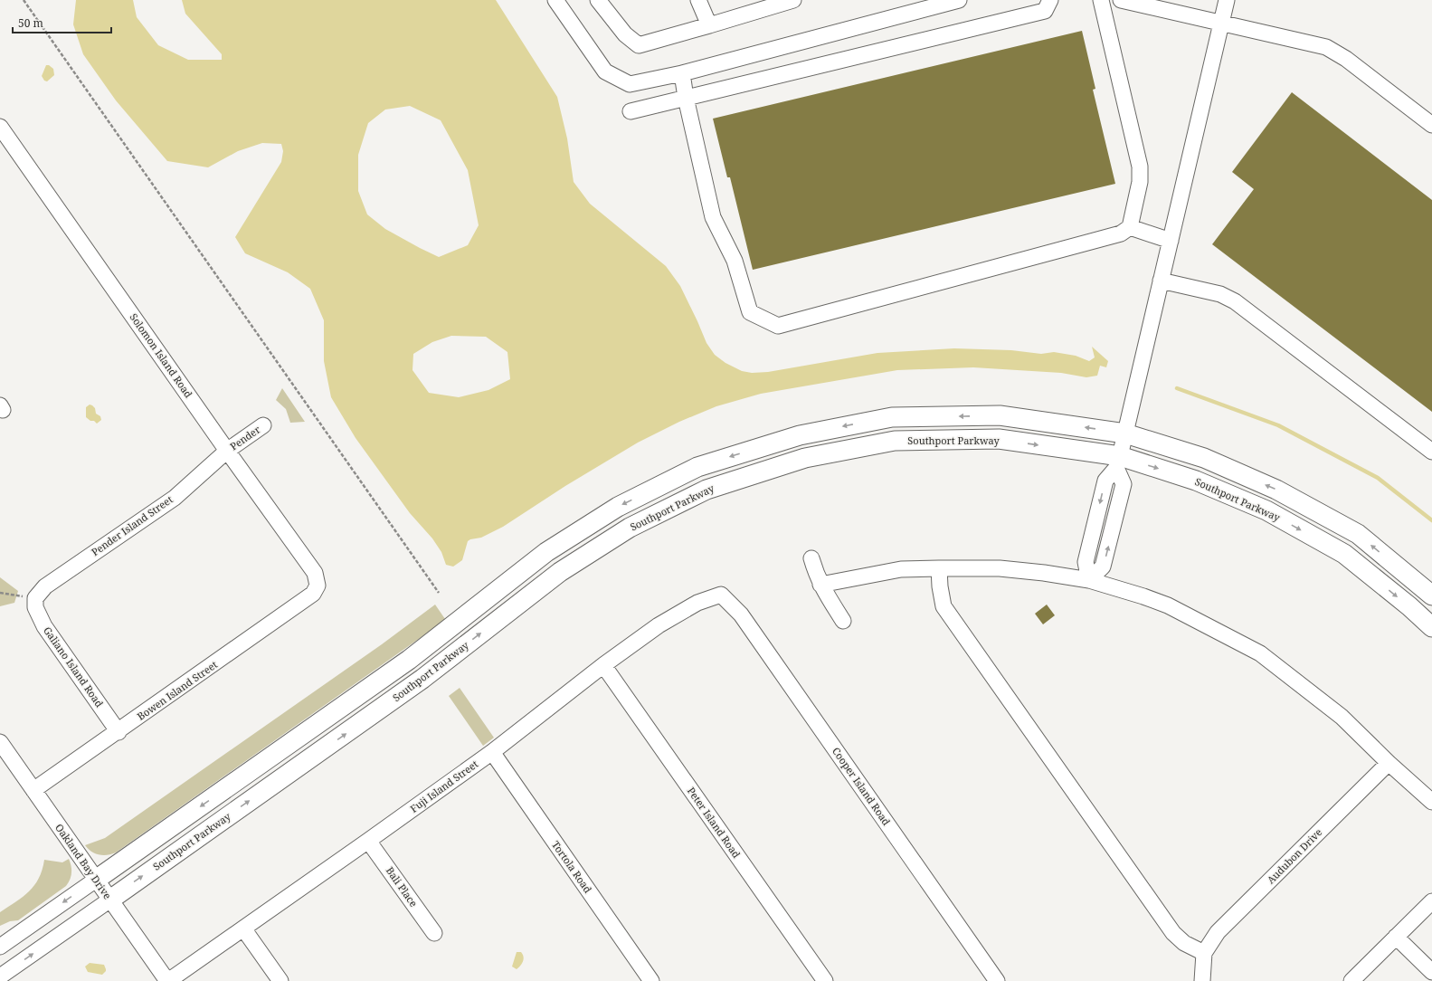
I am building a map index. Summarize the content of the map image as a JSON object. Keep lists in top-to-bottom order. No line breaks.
{"streets":{"main road":["Southport Parkway"],"street":["Solomon Island Road","Pender","Pender Island Street","Galiano Island Road","Bowen Island Street","Fuji Island Street","Cooper Island Road","Peter Island Road","Audubon Drive","Oakland Bay Drive","Tortola Road","Bali Place"]},"crossings":[["Solomon Island Road","Pender"],["Solomon Island Road","Pender Island Street"],["Solomon Island Road","Bowen Island Street"],["Pender","Pender Island Street"],["Southport Parkway","Oakland Bay Drive"],["Pender Island Street","Galiano Island Road"],["Galiano Island Road","Bowen Island Street"],["Bowen Island Street","Oakland Bay Drive"],["Fuji Island Street","Cooper Island Road"],["Fuji Island Street","Peter Island Road"],["Fuji Island Street","Oakland Bay Drive"],["Fuji Island Street","Tortola Road"],["Fuji Island Street","Bali Place"]],"scale_bar":"50 m"}
